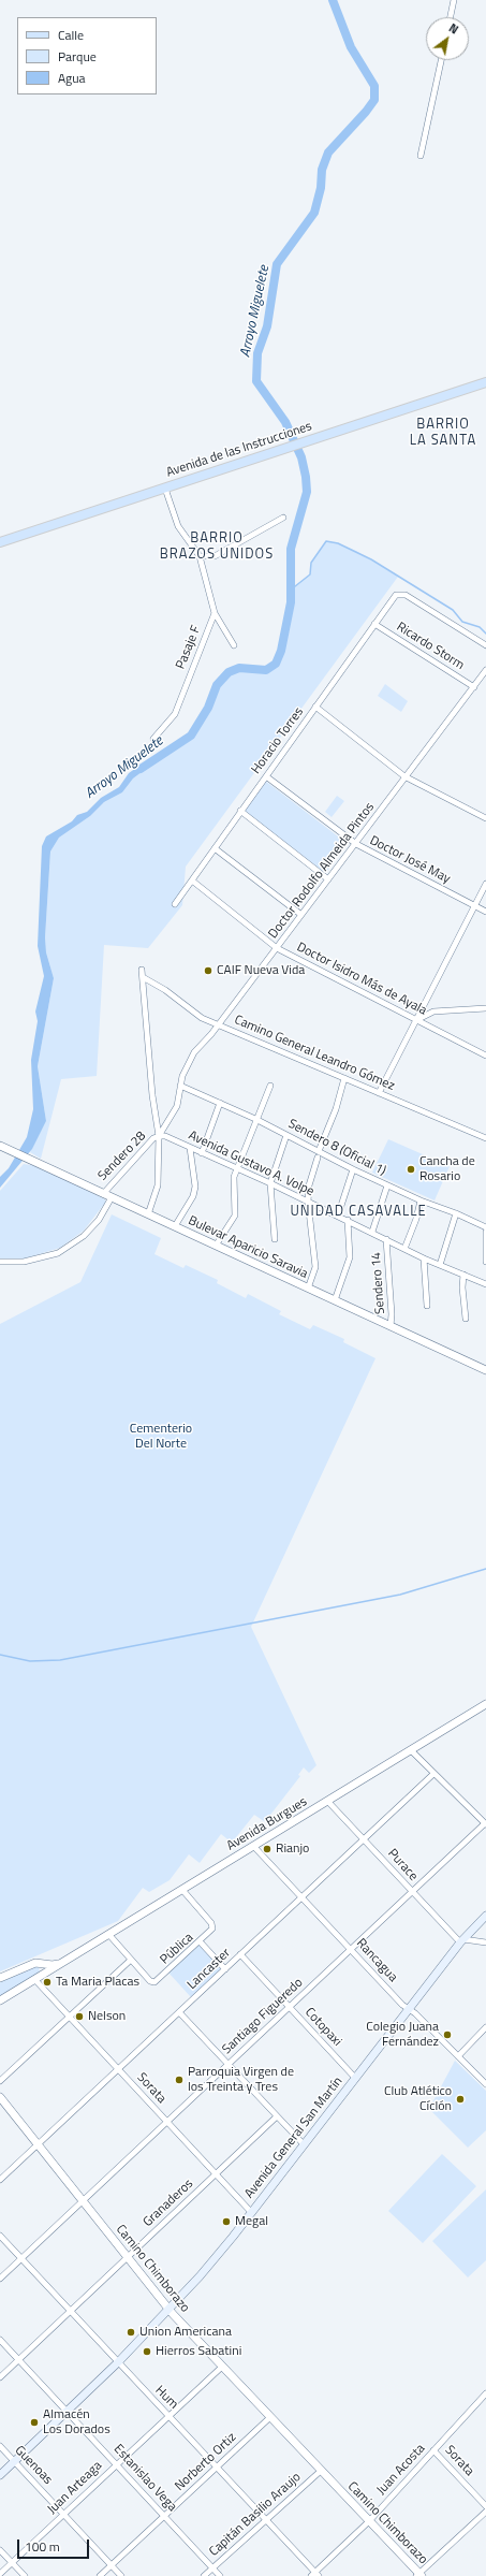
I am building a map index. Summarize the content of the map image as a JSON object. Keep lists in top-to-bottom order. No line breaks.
{"streets":{"main road":["Avenida de las Instrucciones","Avenida General San Martín"],"street":["Ricardo Storm","Pasaje F","Horacio Torres","Doctor José May","Doctor Rodolfo Almeida Pintos","Doctor Isidro Más de Ayala","Camino General Leandro Gómez","Sendero 8 (Oficial 1)","Sendero 28","Avenida Gustavo A. Volpe","Bulevar Aparicio Saravia","Sendero 14","Avenida Burgues","Purace","Pública","Rancagua","Lancaster","Santiago Figueredo","Cotopaxi","Sorata","Granaderos","Camino Chimborazo","Hum","Norberto Ortiz","Guenoas","Juan Acosta","Estanislao Vega","Juan Arteaga","Capitán Basilio Araujo"]},"crossings":[["Ricardo Storm","Horacio Torres"],["Ricardo Storm","Doctor Rodolfo Almeida Pintos"],["Horacio Torres","Doctor José May"],["Horacio Torres","Doctor Isidro Más de Ayala"],["Doctor José May","Doctor Rodolfo Almeida Pintos"],["Doctor Rodolfo Almeida Pintos","Doctor Isidro Más de Ayala"],["Doctor Rodolfo Almeida Pintos","Camino General Leandro Gómez"],["Doctor Rodolfo Almeida Pintos","Sendero 8 (Oficial 1)"],["Doctor Rodolfo Almeida Pintos","Sendero 28"],["Sendero 8 (Oficial 1)","Sendero 28"],["Sendero 28","Avenida Gustavo A. Volpe"],["Sendero 28","Bulevar Aparicio Saravia"],["Avenida Gustavo A. Volpe","Sendero 14"],["Bulevar Aparicio Saravia","Sendero 14"],["Avenida Burgues","Purace"],["Avenida Burgues","Pública"],["Avenida Burgues","Rancagua"],["Avenida Burgues","Sorata"],["Purace","Lancaster"],["Purace","Santiago Figueredo"],["Purace","Avenida General San Martín"],["Rancagua","Lancaster"],["Rancagua","Santiago Figueredo"],["Rancagua","Avenida General San Martín"],["Lancaster","Cotopaxi"],["Lancaster","Sorata"],["Lancaster","Camino Chimborazo"],["Santiago Figueredo","Cotopaxi"],["Santiago Figueredo","Sorata"],["Santiago Figueredo","Camino Chimborazo"],["Santiago Figueredo","Hum"],["Cotopaxi","Avenida General San Martín"],["Sorata","Avenida General San Martín"],["Sorata","Granaderos"],["Sorata","Juan Acosta"],["Avenida General San Martín","Camino Chimborazo"],["Avenida General San Martín","Hum"],["Avenida General San Martín","Guenoas"],["Avenida General San Martín","Estanislao Vega"],["Granaderos","Camino Chimborazo"],["Granaderos","Hum"],["Granaderos","Estanislao Vega"],["Camino Chimborazo","Norberto Ortiz"],["Camino Chimborazo","Juan Acosta"],["Camino Chimborazo","Juan Arteaga"],["Camino Chimborazo","Capitán Basilio Araujo"],["Hum","Norberto Ortiz"],["Hum","Juan Acosta"],["Hum","Juan Arteaga"],["Hum","Capitán Basilio Araujo"],["Norberto Ortiz","Guenoas"],["Norberto Ortiz","Estanislao Vega"],["Guenoas","Juan Arteaga"],["Estanislao Vega","Juan Arteaga"],["Estanislao Vega","Capitán Basilio Araujo"]],"districts":["BARRIO LA SANTA","BARRIO BRAZOS UNIDOS","UNIDAD CASAVALLE"],"water":["Arroyo Miguelete"],"parks":["Cementerio Del Norte"],"places":["CAIF Nueva Vida","Cancha de Rosario","Rianjo","Ta Maria Placas","Nelson","Colegio Juana Fernández","Parroquia Virgen de los Treinta y Tres","Club Atlético Cíclón","Megal","Union Americana","Hierros Sabatini","Almacén Los Dorados"],"legend":["Calle","Parque","Agua"],"scale_bar":"100 m","north":"top right"}
